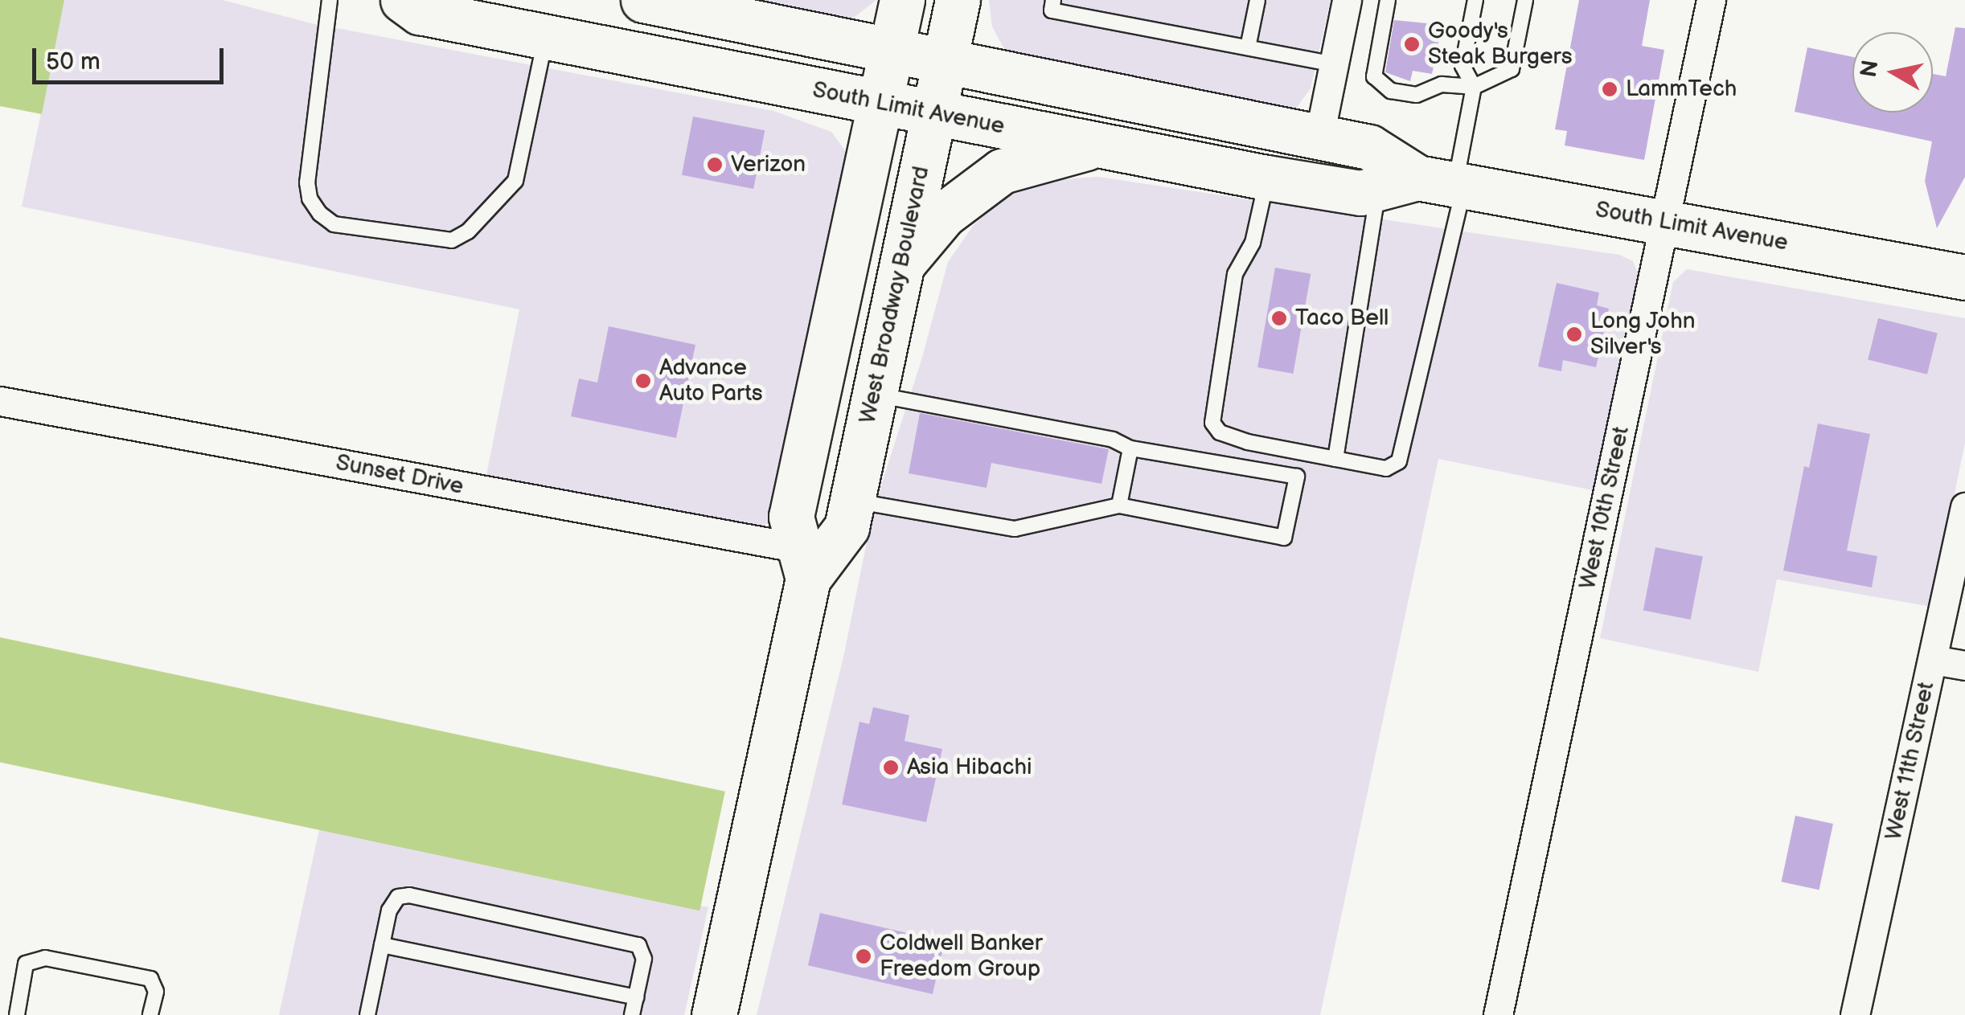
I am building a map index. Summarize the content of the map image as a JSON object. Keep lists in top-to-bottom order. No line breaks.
{"streets":{"highway":["South Limit Avenue","West Broadway Boulevard"],"street":["Sunset Drive","West 10th Street","West 11th Street"]},"crossings":[["South Limit Avenue","West Broadway Boulevard"],["South Limit Avenue","West 10th Street"],["West Broadway Boulevard","Sunset Drive"]],"places":["Goody's Steak Burgers","LammTech","Verizon","Taco Bell","Long John Silver's","Advance Auto Parts","Asia Hibachi","Coldwell Banker Freedom Group"],"scale_bar":"50 m","north":"left"}
